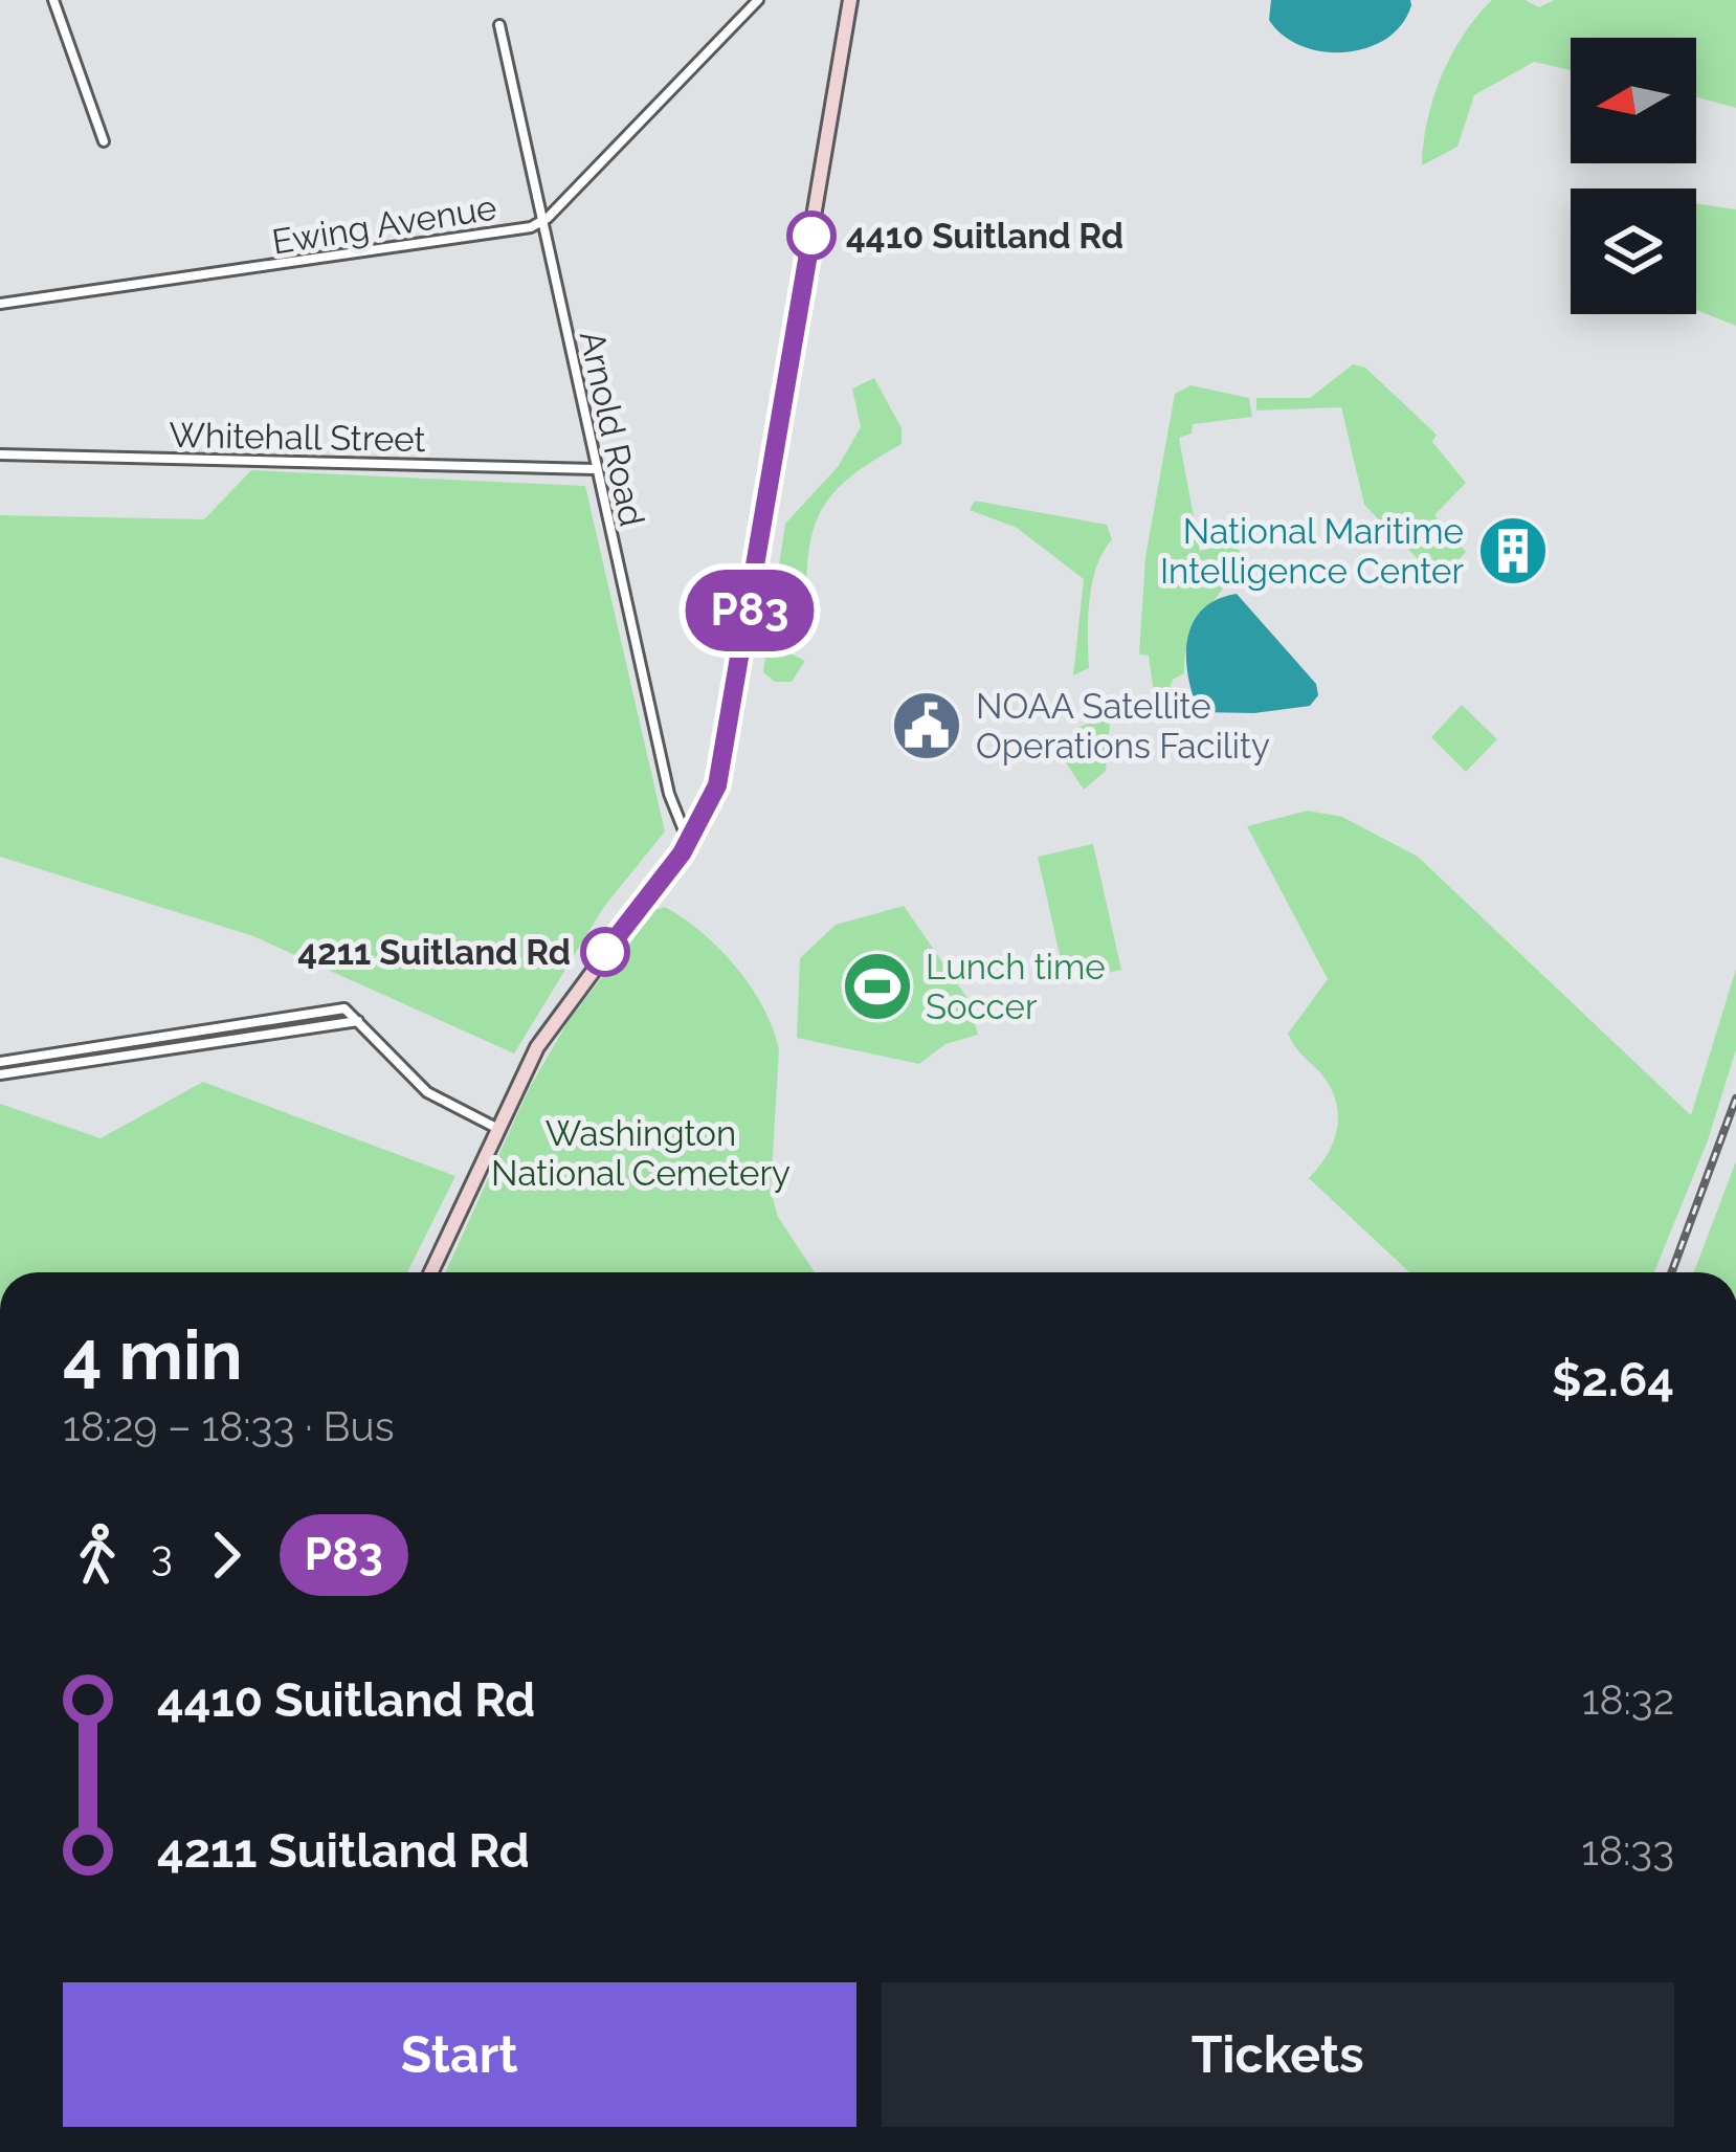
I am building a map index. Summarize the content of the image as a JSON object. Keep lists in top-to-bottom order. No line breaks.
{"streets":{"street":["Ewing Avenue","Arnold Road","Whitehall Street"]},"crossings":[["Ewing Avenue","Arnold Road"],["Arnold Road","Whitehall Street"]],"parks":["Washington National Cemetery"],"places":{"other":["4410 Suitland Rd","4211 Suitland Rd"],"building":["National Maritime Intelligence Center"],"public building":["NOAA Satellite Operations Facility"],"sports":["Lunch time Soccer"]},"lines":["bus line P83"],"north":"left","page":{"on_map":"P83","heading":["4 min","18:29 – 18:33 · Bus","$2.64"],"legs":["3","P83"],"list":[{"name":"4410 Suitland Rd","value":"18:32"},{"name":"4211 Suitland Rd","value":"18:33"}],"buttons":["Start","Tickets"]}}
